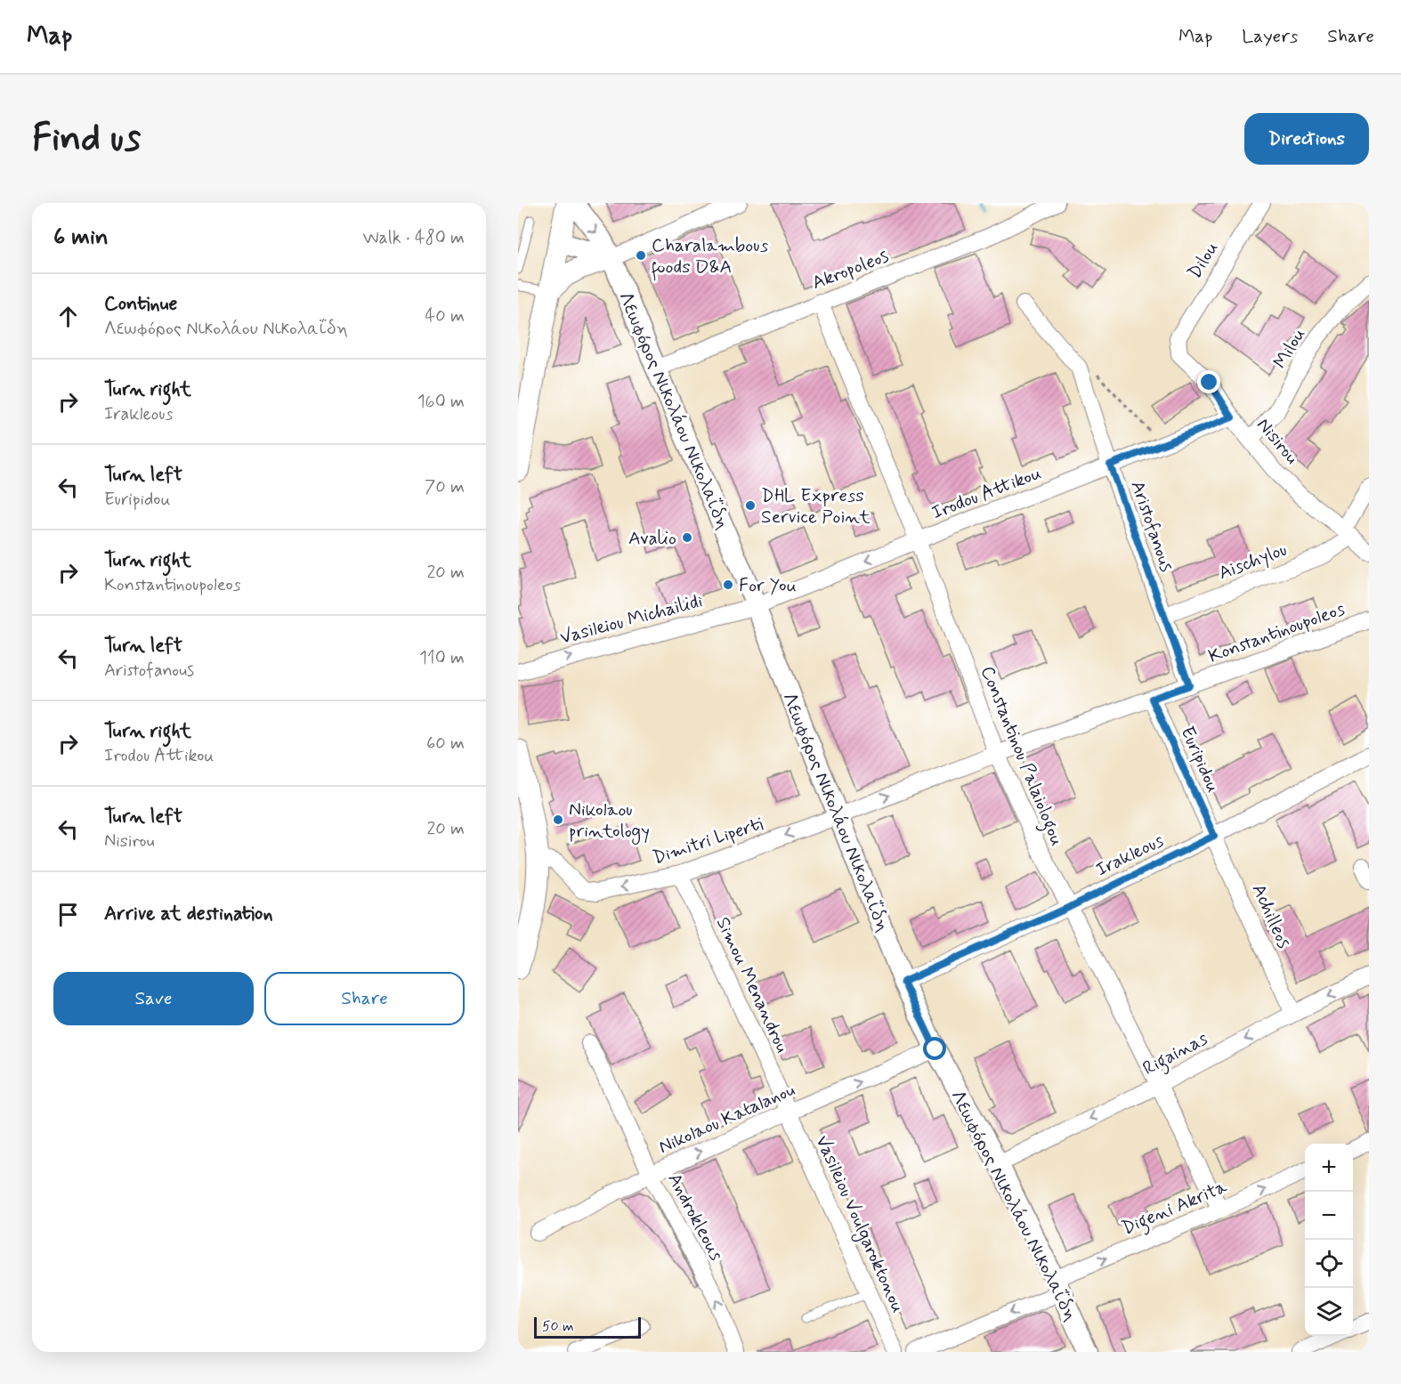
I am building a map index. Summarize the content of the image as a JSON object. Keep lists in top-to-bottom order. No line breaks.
{"streets":{"street":["Dilou","Akropoleos","Milou","Λεωφόρος Νικολάου Νικολαΐδη","Nisirou","Irodou Attikou","Aristofanous","Aischylou","Vasileiou Michailidi","Konstantinoupoleos","Constantinou Palaiologou","Euripidou","Dimitri Liperti","Irakleous","Achilleos","Simou Menandrou","Rigainas","Nikolaou Katalanou","Digeni Akrita","Androkleous","Vasileiou Voulgaroktonou"]},"crossings":[["Dilou","Nisirou"],["Akropoleos","Λεωφόρος Νικολάου Νικολαΐδη"],["Akropoleos","Constantinou Palaiologou"],["Milou","Nisirou"],["Λεωφόρος Νικολάου Νικολαΐδη","Irodou Attikou"],["Λεωφόρος Νικολάου Νικολαΐδη","Vasileiou Michailidi"],["Λεωφόρος Νικολάου Νικολαΐδη","Konstantinoupoleos"],["Λεωφόρος Νικολάου Νικολαΐδη","Dimitri Liperti"],["Λεωφόρος Νικολάου Νικολαΐδη","Irakleous"],["Λεωφόρος Νικολάου Νικολαΐδη","Rigainas"],["Λεωφόρος Νικολάου Νικολαΐδη","Nikolaou Katalanou"],["Λεωφόρος Νικολάου Νικολαΐδη","Digeni Akrita"],["Nisirou","Irodou Attikou"],["Nisirou","Aischylou"],["Irodou Attikou","Aristofanous"],["Irodou Attikou","Vasileiou Michailidi"],["Irodou Attikou","Constantinou Palaiologou"],["Aristofanous","Aischylou"],["Aristofanous","Konstantinoupoleos"],["Konstantinoupoleos","Constantinou Palaiologou"],["Konstantinoupoleos","Euripidou"],["Konstantinoupoleos","Dimitri Liperti"],["Constantinou Palaiologou","Irakleous"],["Constantinou Palaiologou","Rigainas"],["Constantinou Palaiologou","Digeni Akrita"],["Euripidou","Irakleous"],["Euripidou","Achilleos"],["Dimitri Liperti","Simou Menandrou"],["Irakleous","Achilleos"],["Achilleos","Rigainas"],["Simou Menandrou","Nikolaou Katalanou"],["Simou Menandrou","Vasileiou Voulgaroktonou"],["Nikolaou Katalanou","Androkleous"],["Nikolaou Katalanou","Vasileiou Voulgaroktonou"]],"one_way":["Vasileiou Michailidi","Dimitri Liperti","Rigainas","Nikolaou Katalanou","Androkleous"],"places":["Charalambous foods D&A","DHL Express Service Point","Avalio","For You","Nikolaou printology"],"scale_bar":"50 m","page":{"header":"Map","nav":["Map","Layers","Share"],"buttons":["Directions",["Save","Share"]],"title":"Find us","heading":["6 min","Walk · 480 m"],"list":[["Continue","Λεωφόρος Νικολάου Νικολαΐδη","40 m"],["Turn right","Irakleous","160 m"],["Turn left","Euripidou","70 m"],["Turn right","Konstantinoupoleos","20 m"],["Turn left","Aristofanous","110 m"],["Turn right","Irodou Attikou","60 m"],["Turn left","Nisirou","20 m"],"Arrive at destination"],"map_buttons":["+","−"],"scale":"50 m"}}
